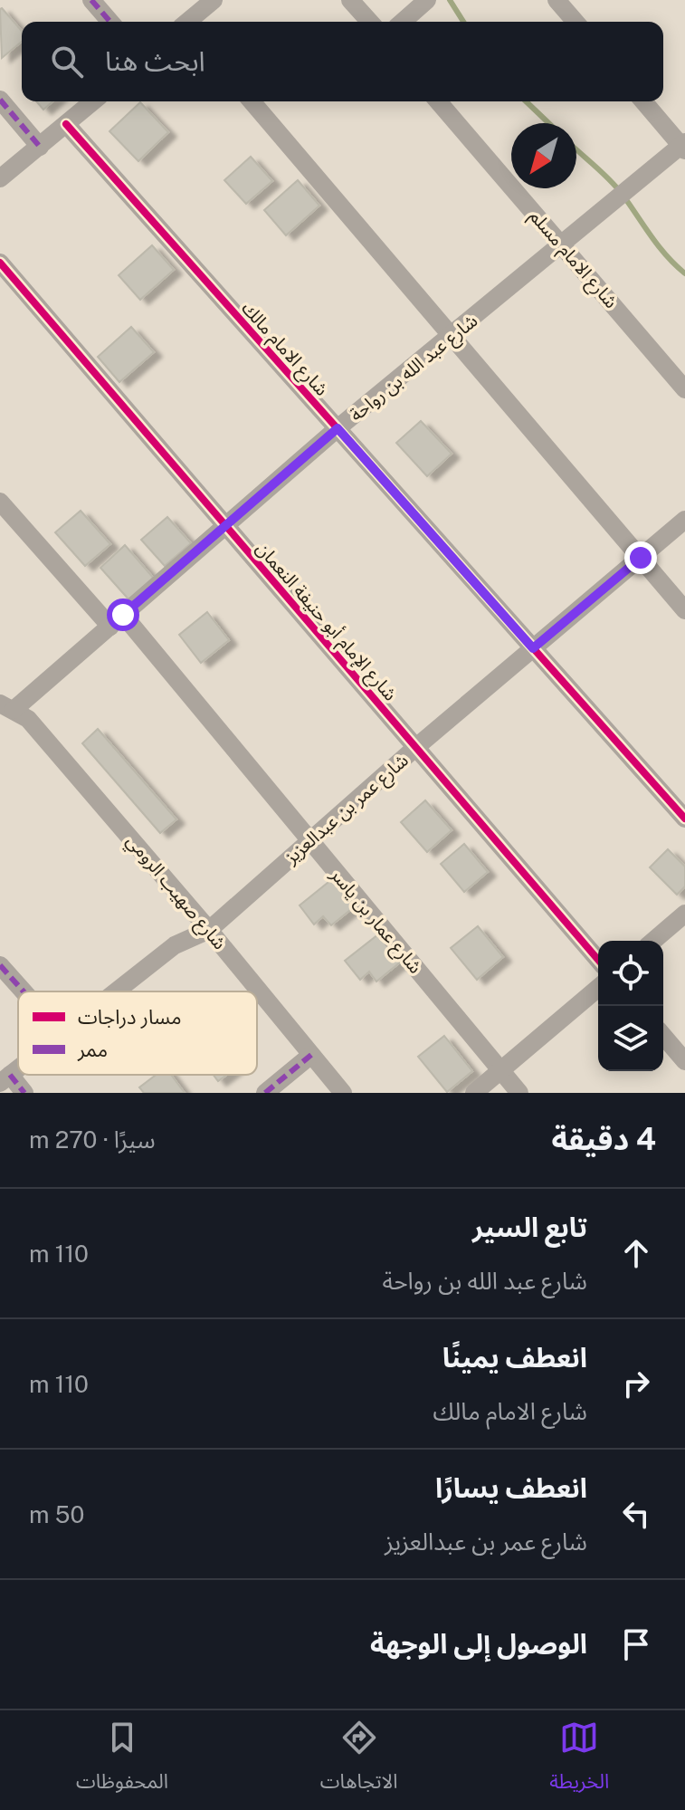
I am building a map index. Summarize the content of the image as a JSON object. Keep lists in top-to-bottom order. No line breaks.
{"streets":{"street":["شارع الامام مسلم","شارع الامام مالك","شارع عبد الله بن رواحة","شارع الإمام أبو حنيفة النعمان","شارع عمر بن عبدالعزيز","شارع صهيب الرومي","شارع عمار بن ياسر"]},"crossings":[["شارع الامام مسلم","شارع عبد الله بن رواحة"],["شارع الامام مالك","شارع عبد الله بن رواحة"],["شارع الامام مالك","شارع عمر بن عبدالعزيز"],["شارع عبد الله بن رواحة","شارع الإمام أبو حنيفة النعمان"],["شارع عبد الله بن رواحة","شارع صهيب الرومي"],["شارع عبد الله بن رواحة","شارع عمار بن ياسر"],["شارع الإمام أبو حنيفة النعمان","شارع عمر بن عبدالعزيز"],["شارع عمر بن عبدالعزيز","شارع صهيب الرومي"],["شارع عمر بن عبدالعزيز","شارع عمار بن ياسر"]],"legend":["مسار دراجات","ممر"],"north":"bottom left","page":{"search":"ابحث هنا","heading":["4 دقيقة","سيرًا · 270 m"],"list":[["تابع السير","شارع عبد الله بن رواحة","110 m"],["انعطف يمينًا","شارع الامام مالك","110 m"],["انعطف يسارًا","شارع عمر بن عبدالعزيز","50 m"],"الوصول إلى الوجهة"],"nav":["الخريطة","الاتجاهات","المحفوظات"]}}
